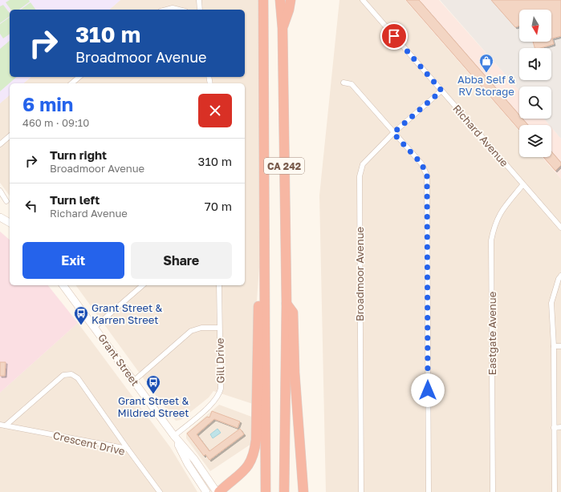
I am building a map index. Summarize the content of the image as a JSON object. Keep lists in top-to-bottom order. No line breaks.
{"streets":{"highway":["CA 242"],"street":["Richard Avenue","Broadmoor Avenue","Eastgate Avenue","Grant Street","Gill Drive","Crescent Drive"]},"crossings":[["Richard Avenue","Broadmoor Avenue"],["Richard Avenue","Eastgate Avenue"],["Grant Street","Gill Drive"]],"places":{"shop":["Abba Self & RV Storage"],"bus stop":["Grant Street & Karren Street","Grant Street & Mildred Street"]},"north":"bottom","page":{"turn":["310 m","Broadmoor Avenue"],"heading":["6 min","460 m · 09:10"],"list":[{"name":"Turn right","note":"Broadmoor Avenue","value":"310 m"},{"name":"Turn left","note":"Richard Avenue","value":"70 m"}],"buttons":["Exit","Share"]}}
